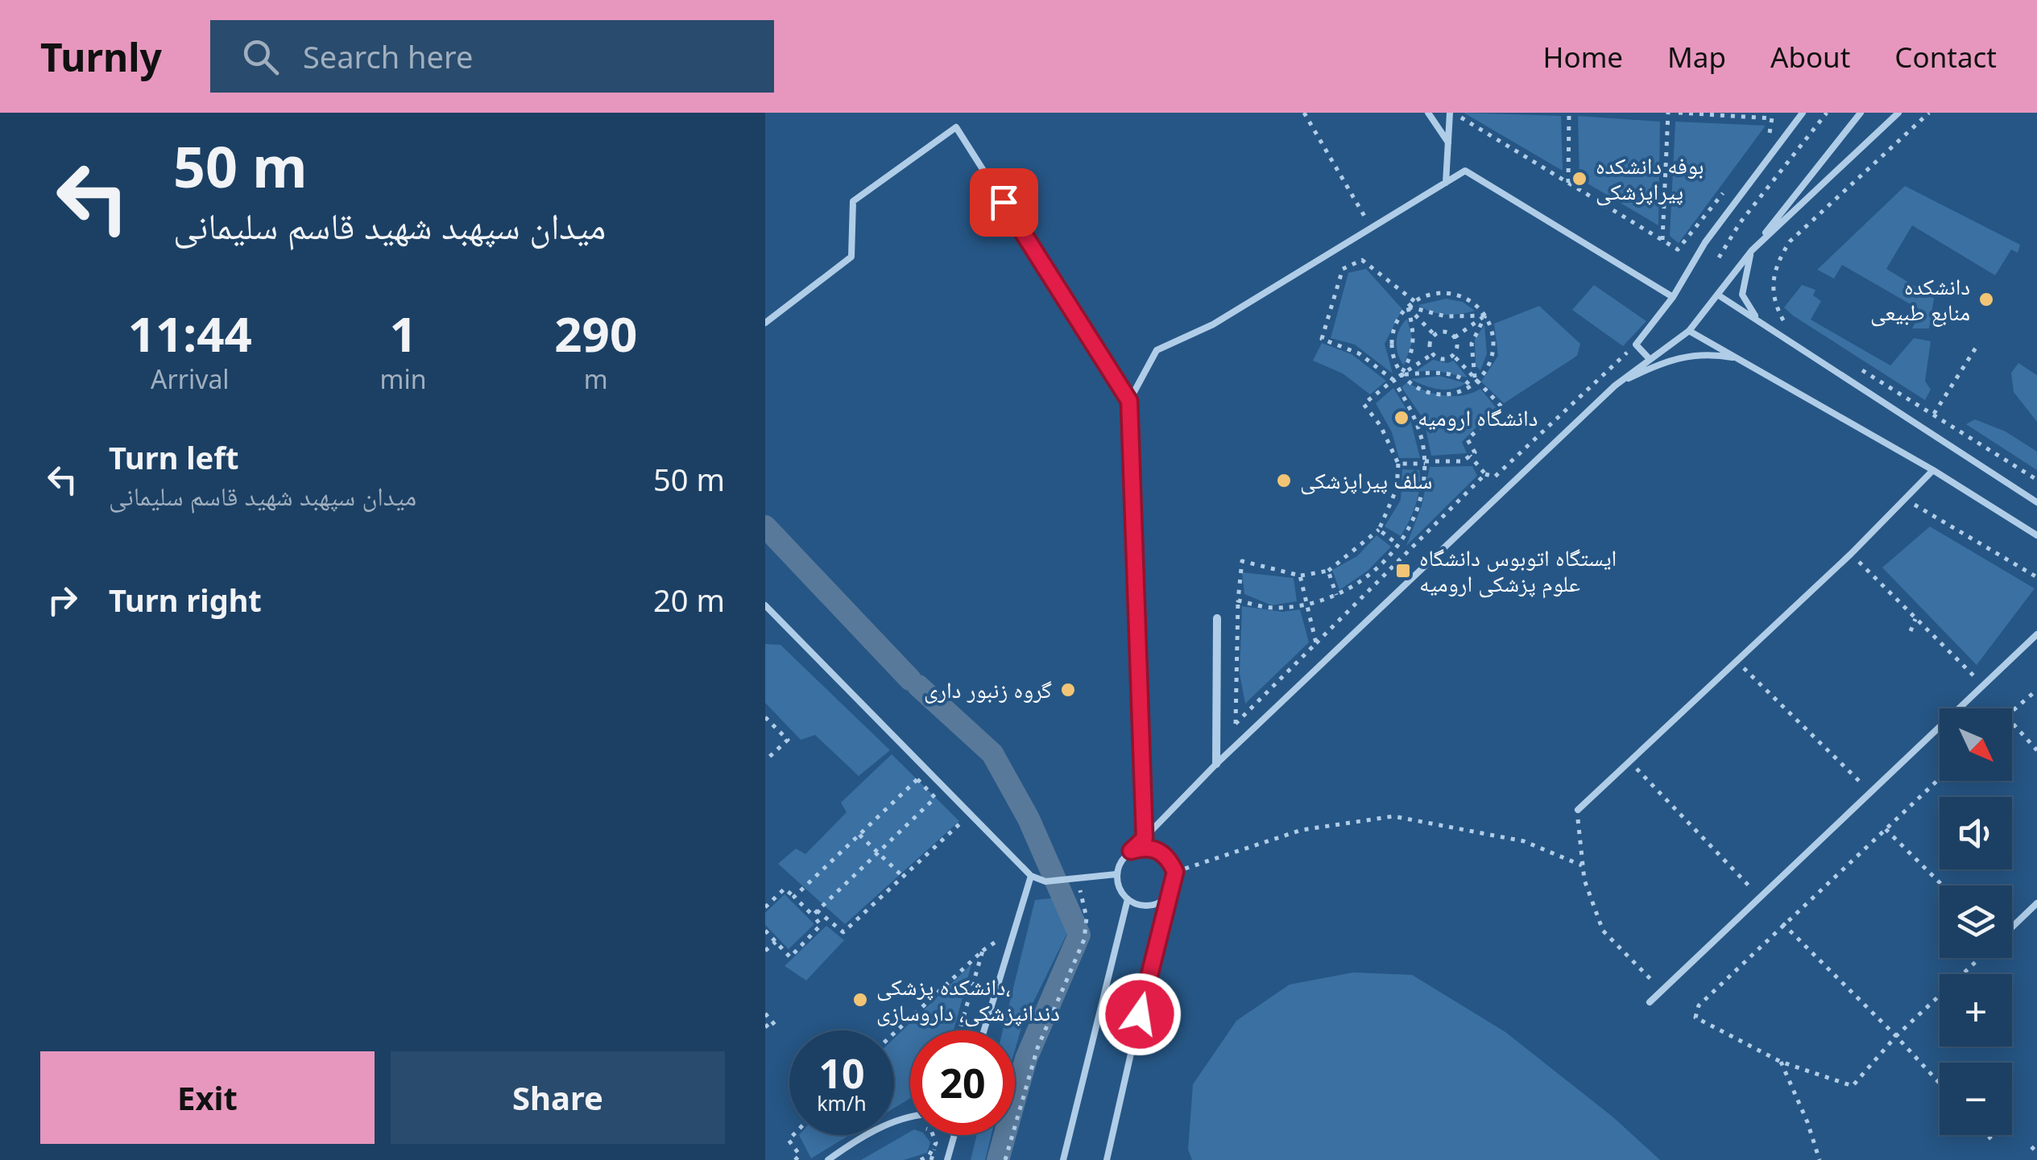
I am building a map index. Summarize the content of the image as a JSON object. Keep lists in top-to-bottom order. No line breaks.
{"places":{"other":["بوفه دانشکده پیراپزشکی","دانشکده منابع طبیعی","دانشگاه ارومیه","سلف پیراپزشکی","گروه زنبور داری","دانشکده پزشکی، دندانپزشکی، داروسازی"],"transit":["ایستگاه اتوبوس دانشگاه علوم پزشکی ارومیه"]},"north":"bottom right","page":{"header":"Turnly","search":"Search here","nav":["Home","Map","About","Contact"],"turn":["50 m","میدان سپهبد شهید قاسم سلیمانی"],"eta":["11:44","Arrival","1","min","290","m"],"list":[{"name":"Turn left","note":"میدان سپهبد شهید قاسم سلیمانی","value":"50 m"},{"name":"Turn right","value":"20 m"}],"map_buttons":["+","−"],"speed":"10 km/h","limit":"20","buttons":["Exit","Share"]}}
